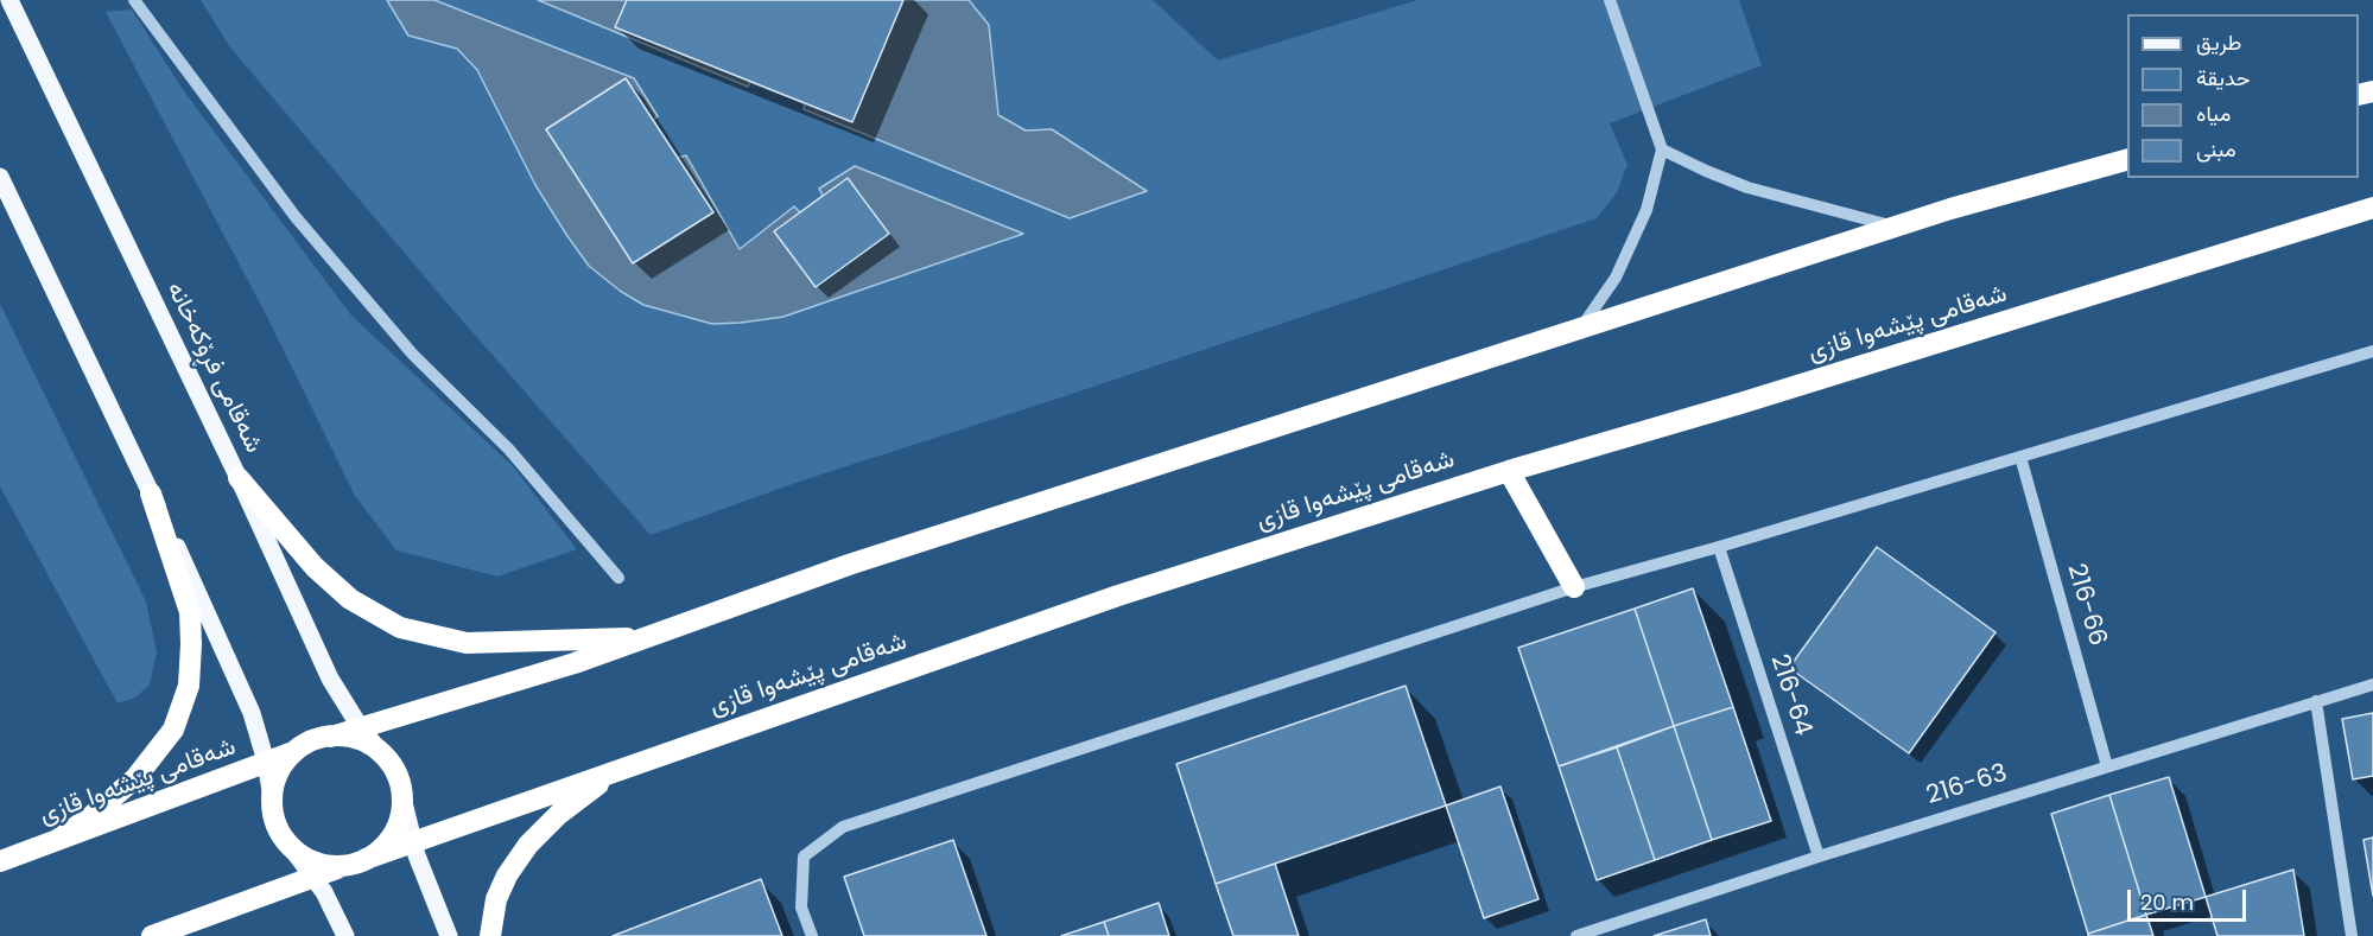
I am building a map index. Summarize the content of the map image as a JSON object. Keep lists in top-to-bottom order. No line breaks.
{"streets":{"highway":["شەقامی پێشەوا قازی"],"main road":["شەقامی فڕۆکەخانە"],"street":["216-66","216-64","216-63"]},"crossings":[["شەقامی پێشەوا قازی","شەقامی فڕۆکەخانە"],["216-66","216-63"],["216-64","216-63"]],"legend":["طريق","حديقة","مياه","مبنى"],"scale_bar":"20 m"}
